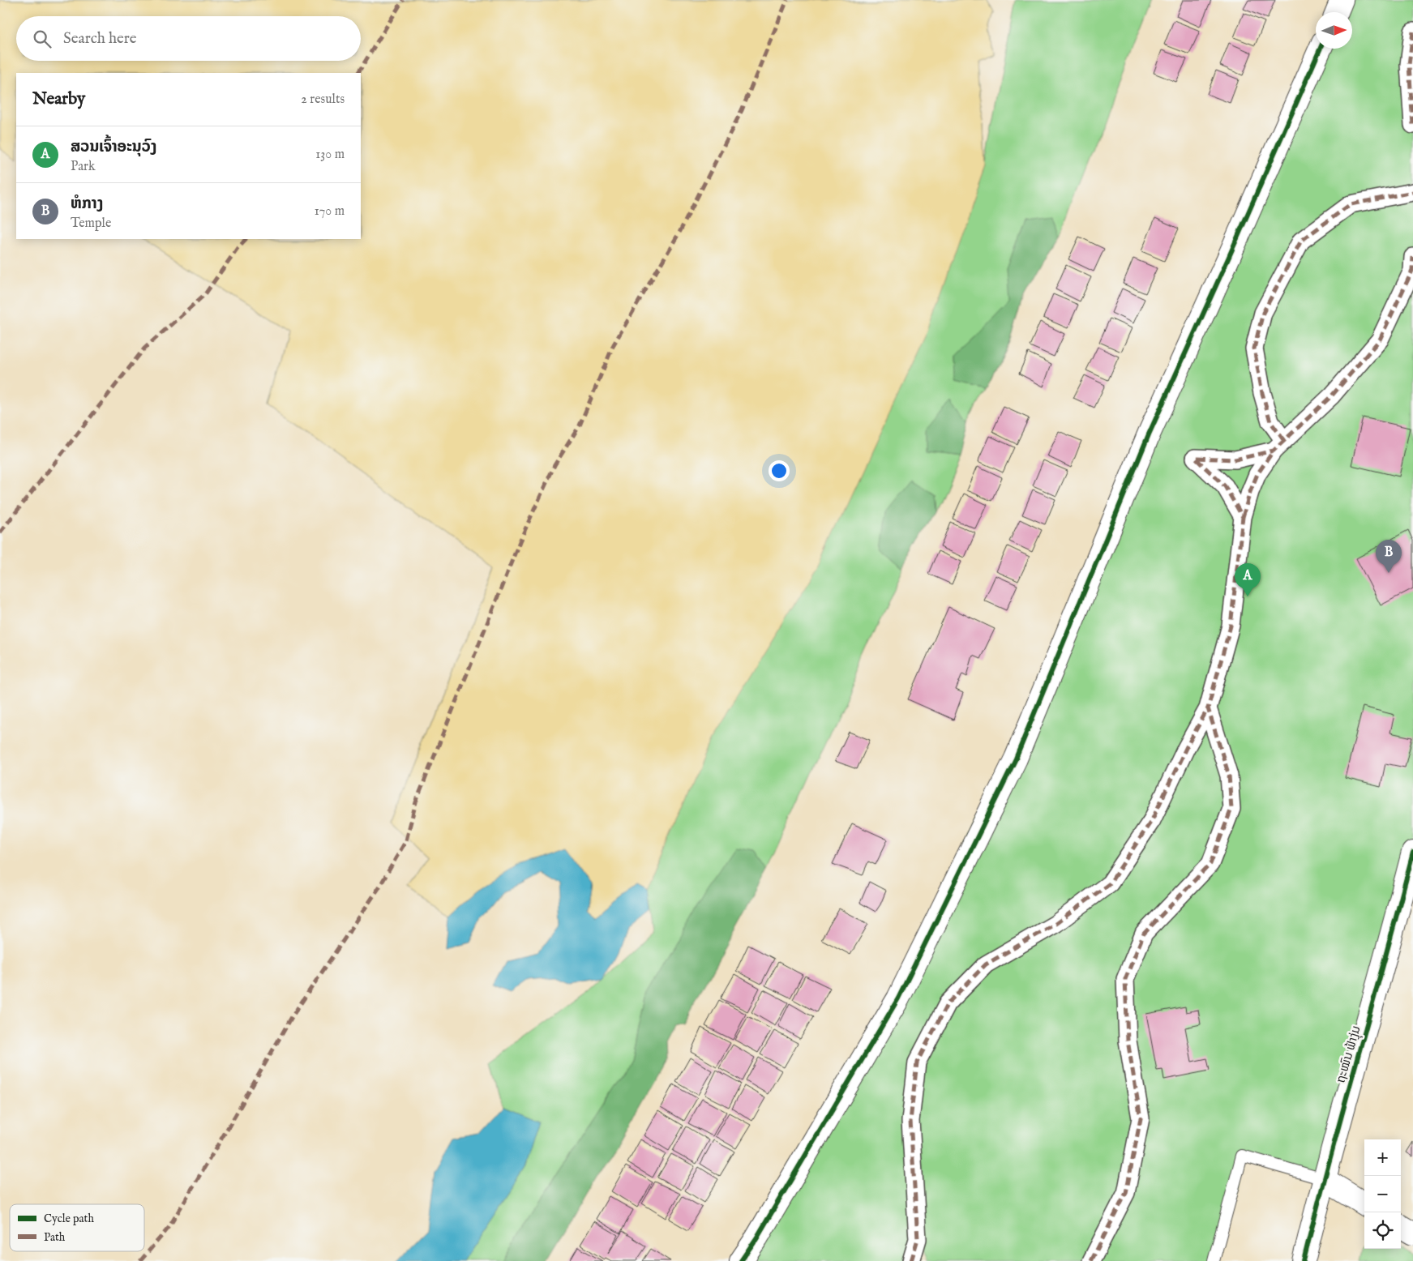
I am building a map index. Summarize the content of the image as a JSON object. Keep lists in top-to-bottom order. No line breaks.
{"streets":{"street":["ຖະໝົນ ຟ້າງຸ່ມ"]},"legend":["Cycle path","Path"],"north":"right","page":{"search":"Search here","heading":["Nearby","2 results"],"list":[{"mark":"A","name":"ສວນເຈົ້າອະນຸວົງ","note":"Park","value":"130 m"},{"mark":"B","name":"ຫໍກາງ","note":"Temple","value":"170 m"}],"pins":["B","A"],"map_buttons":["+","−"]}}
